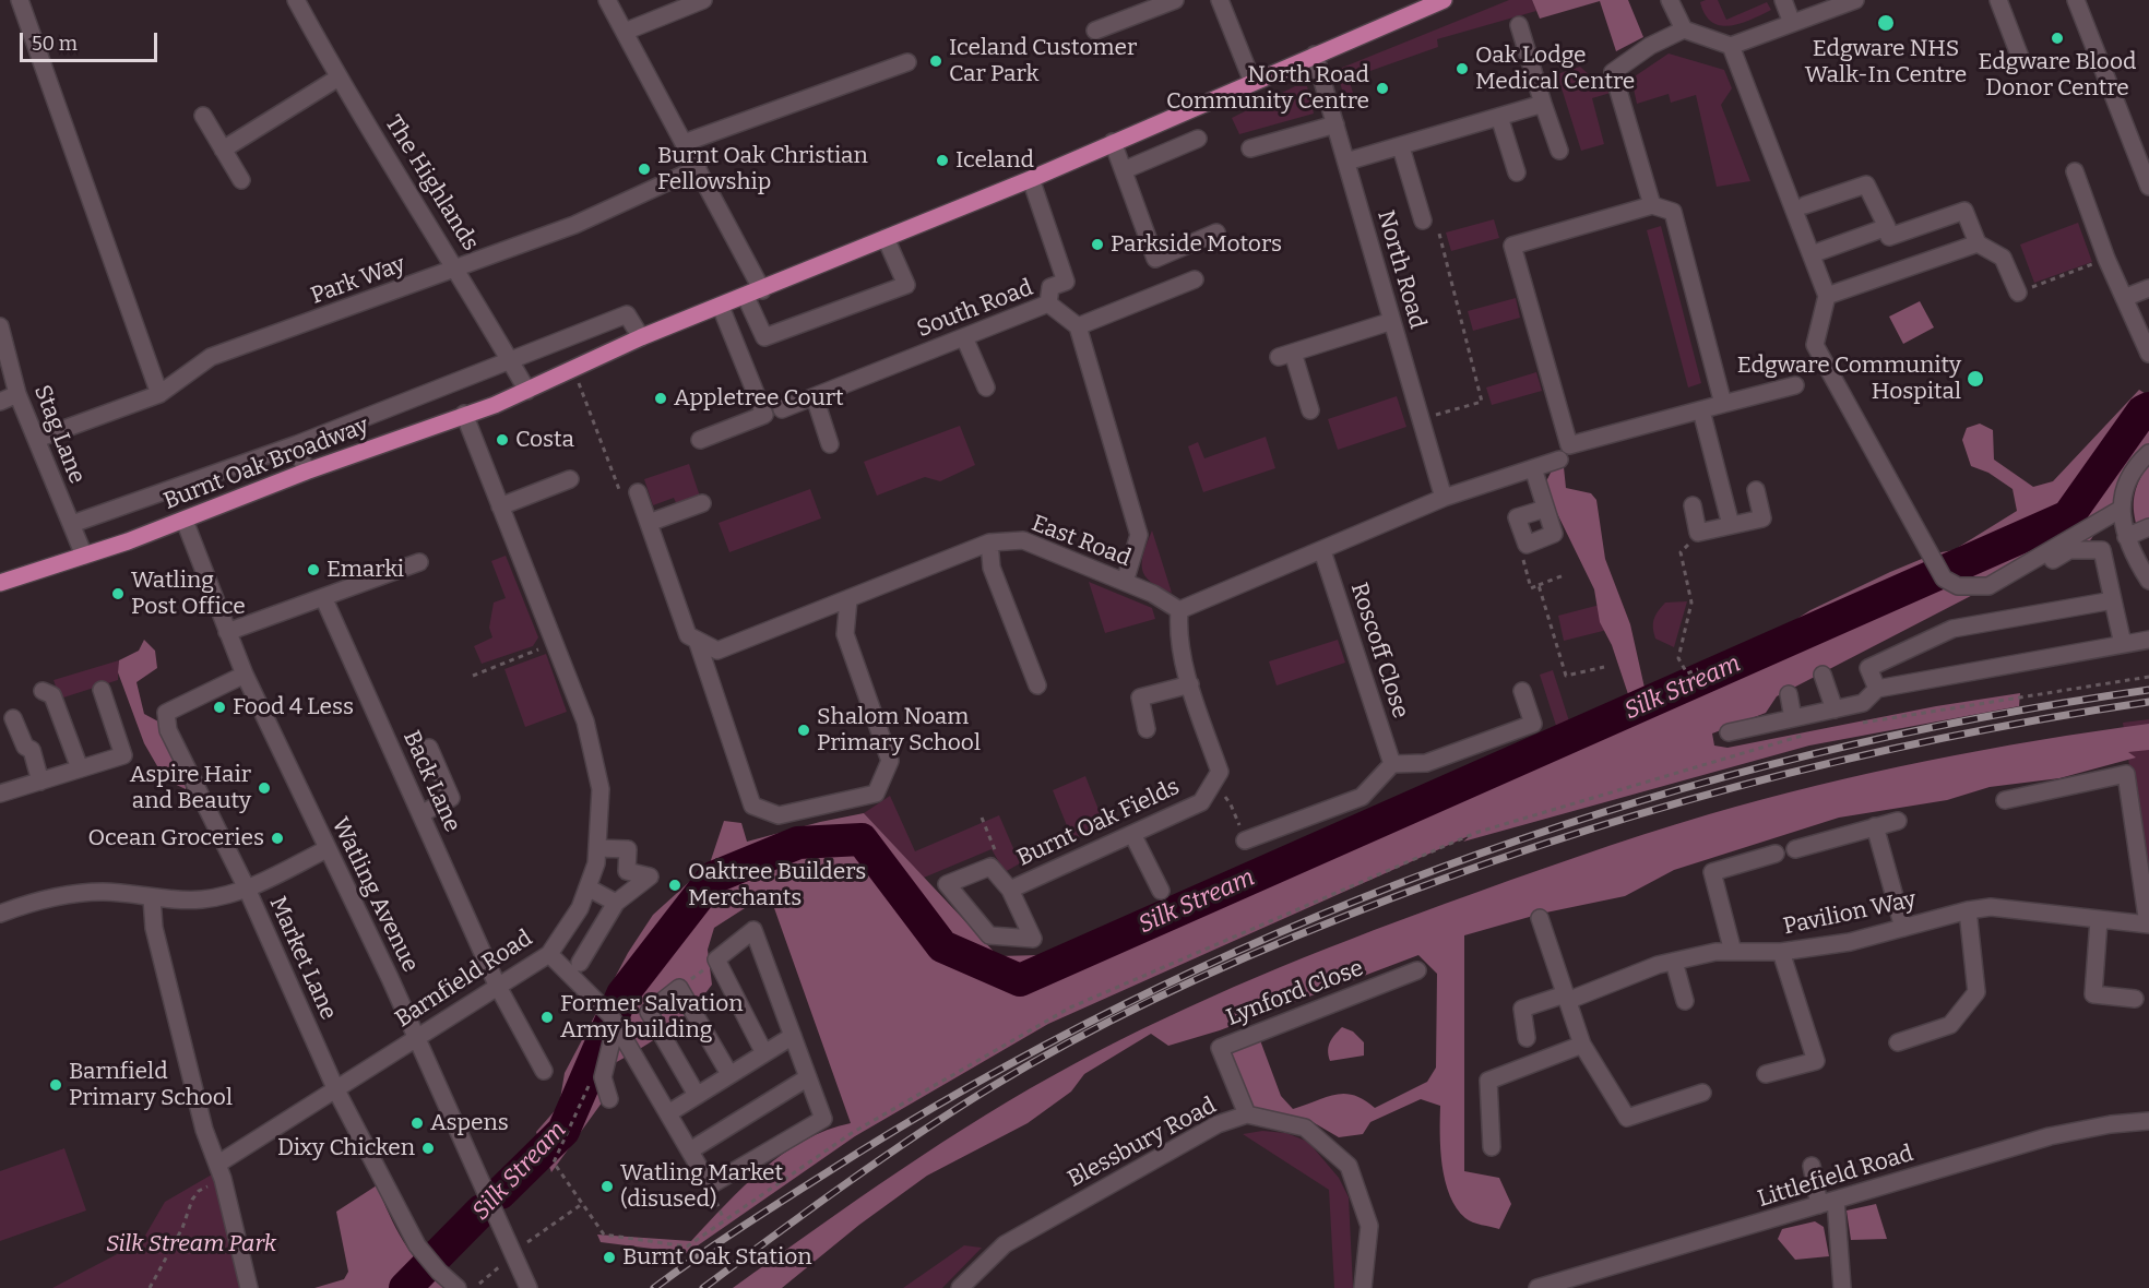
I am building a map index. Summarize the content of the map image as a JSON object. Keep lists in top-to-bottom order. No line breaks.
{"streets":{"main road":["Burnt Oak Broadway"],"street":["The Highlands","North Road","Park Way","South Road","Stag Lane","East Road","Roscoff Close","Back Lane","Burnt Oak Fields","Watling Avenue","Pavilion Way","Market Lane","Barnfield Road","Lynford Close","Blessbury Road","Littlefield Road"]},"crossings":[["The Highlands","Park Way"],["The Highlands","Burnt Oak Broadway"],["North Road","Burnt Oak Broadway"],["Park Way","Stag Lane"],["Stag Lane","Burnt Oak Broadway"],["Burnt Oak Broadway","Watling Avenue"],["Burnt Oak Broadway","Barnfield Road"],["East Road","Burnt Oak Fields"],["Back Lane","Barnfield Road"],["Watling Avenue","Market Lane"],["Watling Avenue","Barnfield Road"],["Market Lane","Barnfield Road"],["Lynford Close","Blessbury Road"]],"water":["Silk Stream"],"parks":["Silk Stream Park"],"places":["Edgware NHS Walk-In Centre","Edgware Blood Donor Centre","Iceland Customer Car Park","Oak Lodge Medical Centre","North Road Community Centre","Iceland","Burnt Oak Christian Fellowship","Parkside Motors","Edgware Community Hospital","Appletree Court","Costa","Emarki","Watling Post Office","Food 4 Less","Shalom Noam Primary School","Aspire Hair and Beauty","Ocean Groceries","Oaktree Builders Merchants","Former Salvation Army building","Barnfield Primary School","Aspens","Dixy Chicken","Watling Market (disused)","Burnt Oak Station"],"scale_bar":"50 m"}
